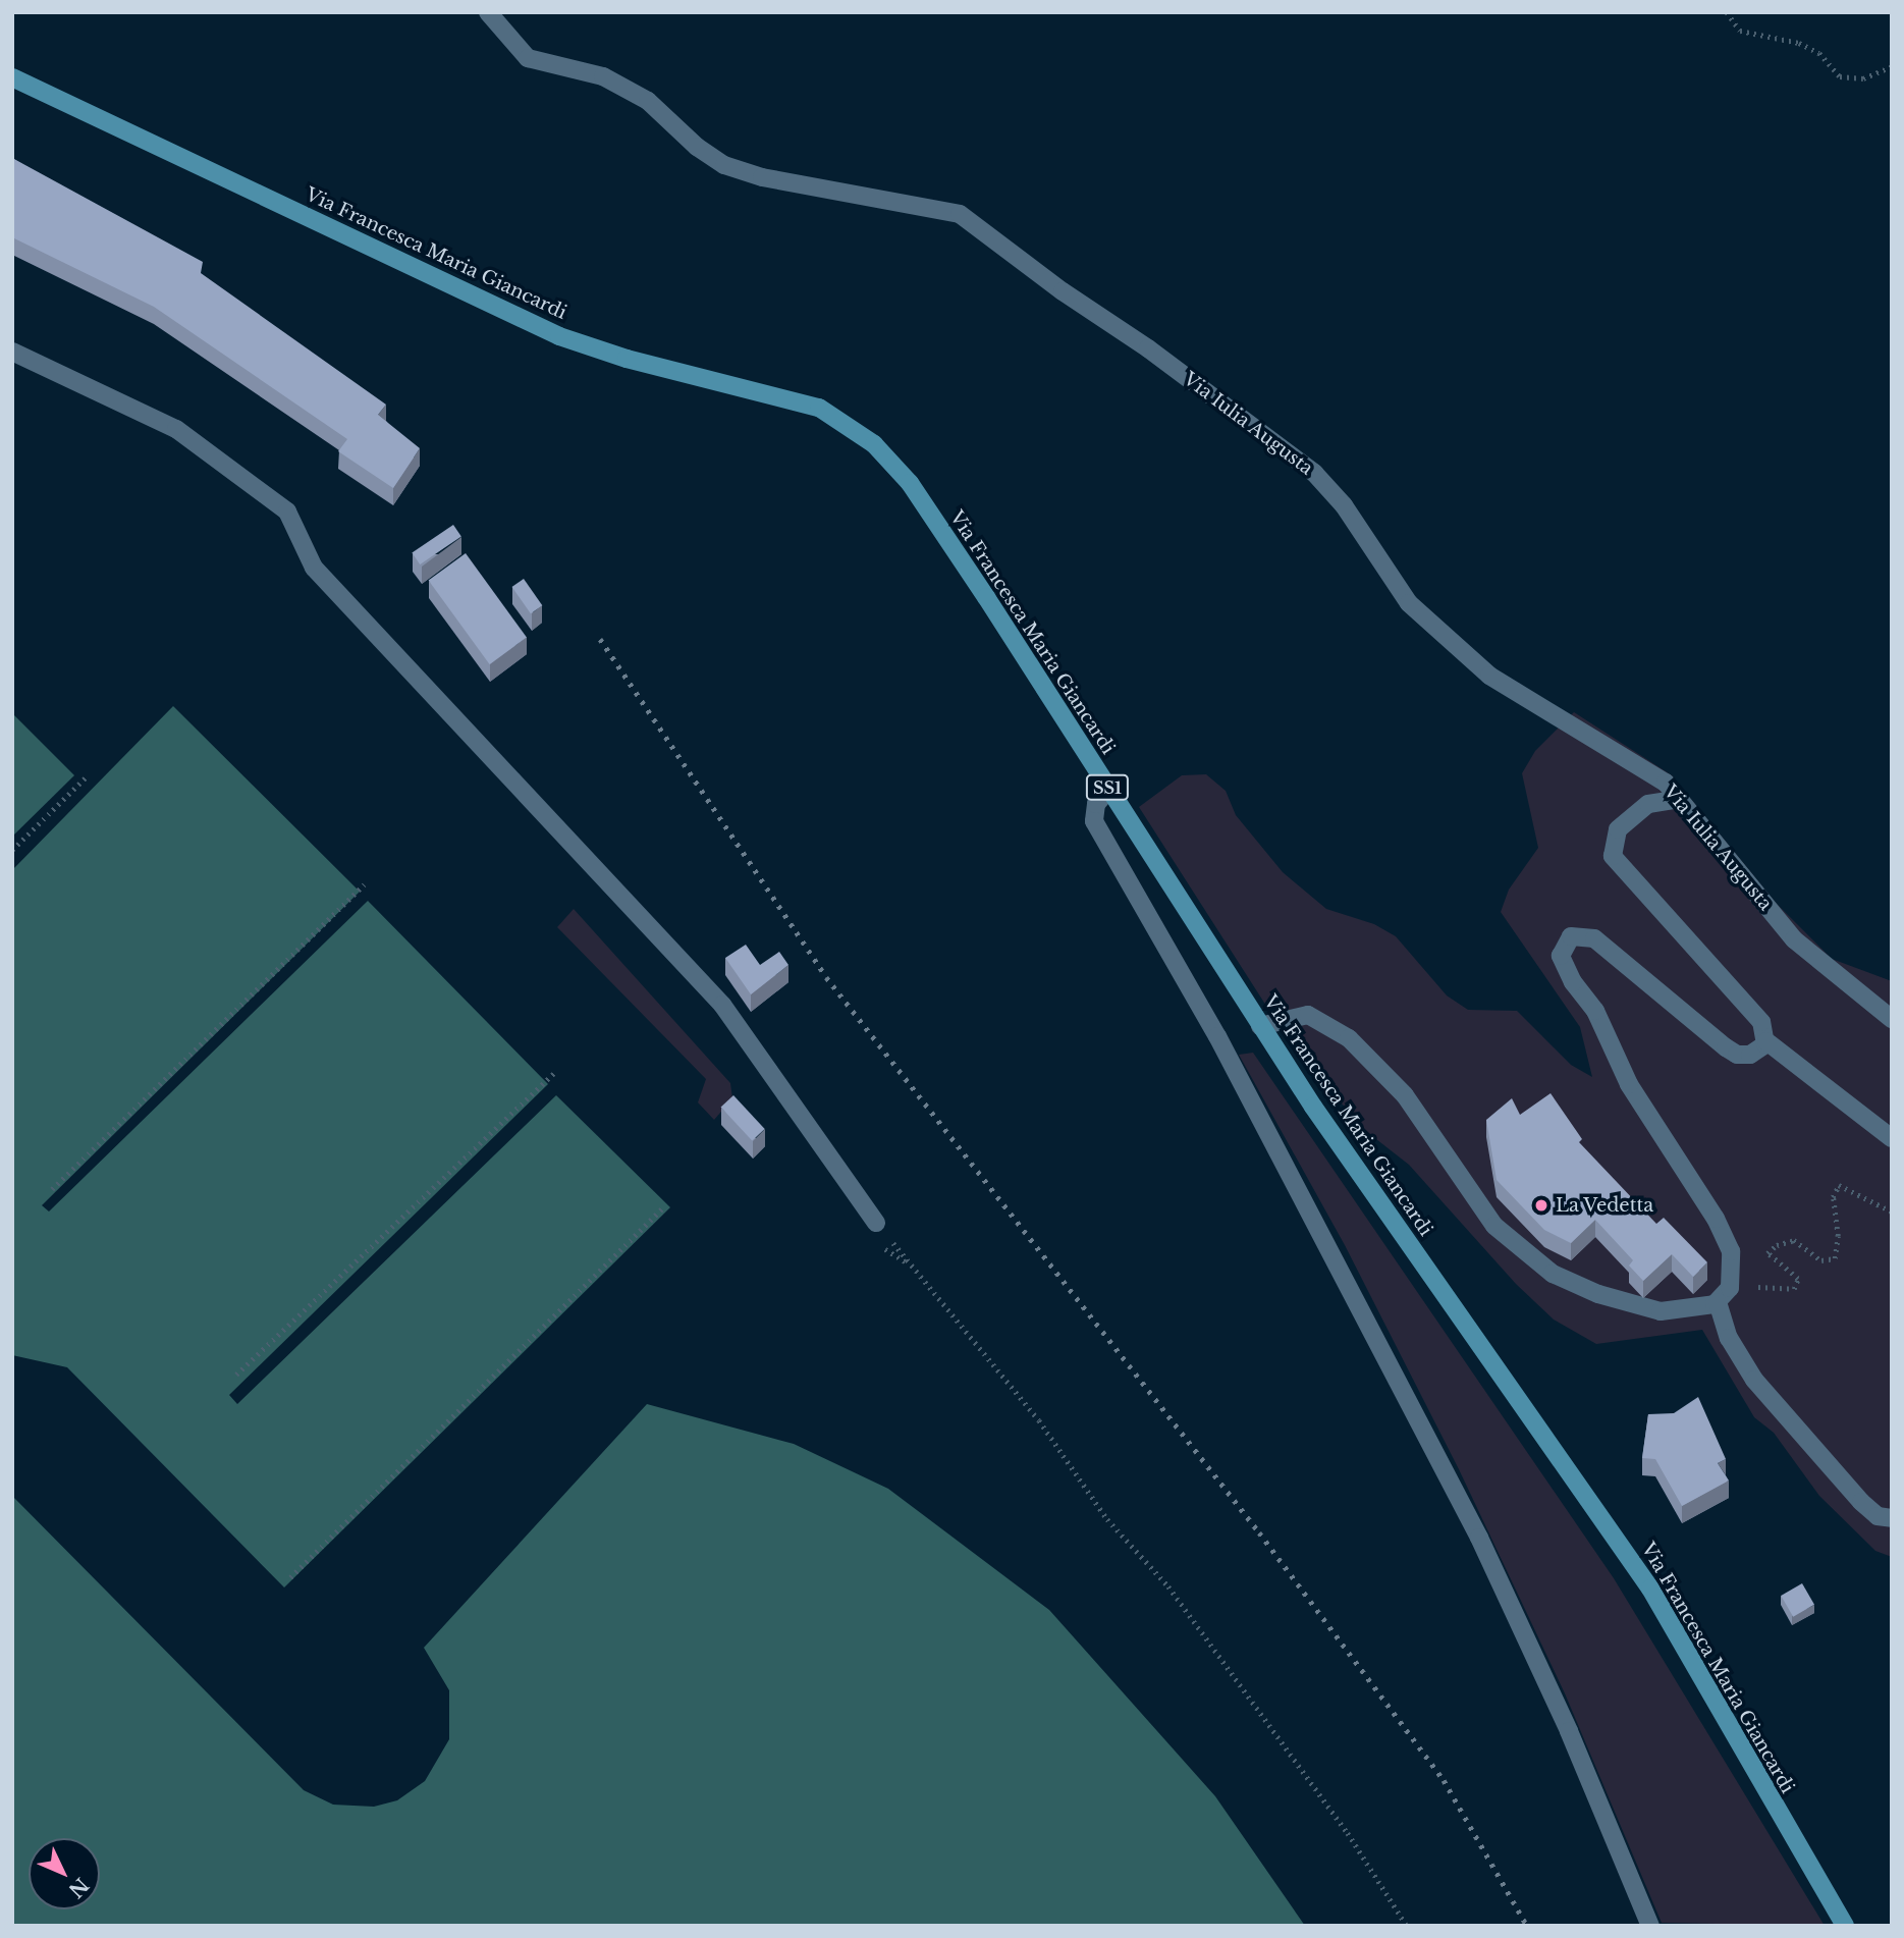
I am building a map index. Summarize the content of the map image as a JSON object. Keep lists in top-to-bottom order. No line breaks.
{"streets":{"main road":["Via Francesca Maria Giancardi","SS1"],"street":["Via Iulia Augusta"]},"places":["La Vedetta"],"north":"bottom right"}
